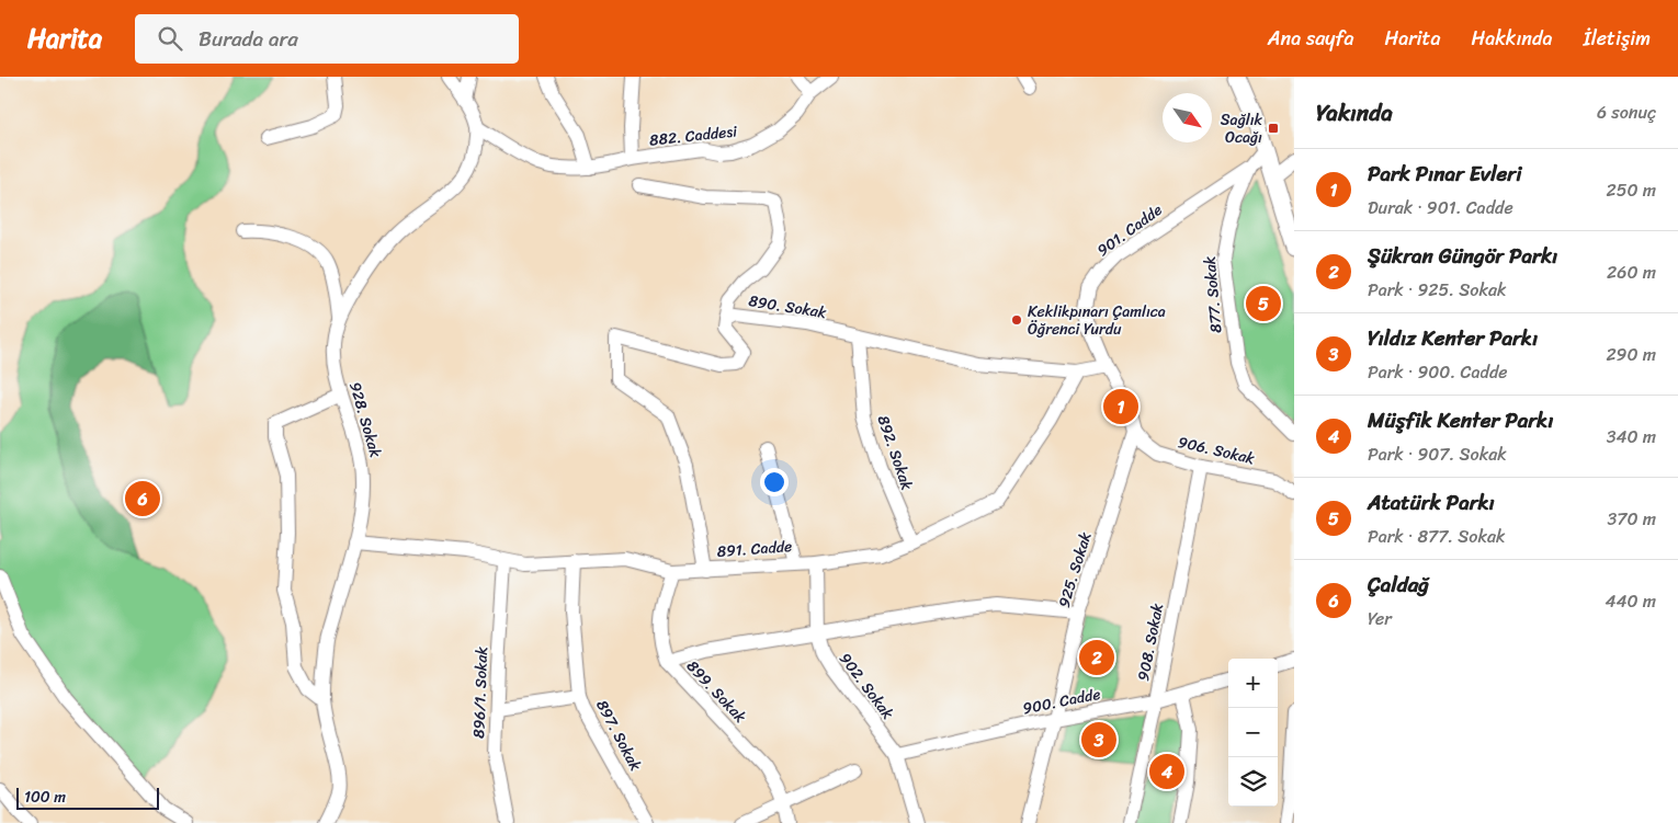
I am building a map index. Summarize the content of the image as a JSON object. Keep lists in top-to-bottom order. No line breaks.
{"streets":{"street":["882. Caddesi","901. Cadde","877. Sokak","890. Sokak","928. Sokak","906. Sokak","892. Sokak","891. Cadde","925. Sokak","908. Sokak","902. Sokak","899. Sokak","896/1. Sokak","900. Cadde","897. Sokak"]},"crossings":[["882. Caddesi","928. Sokak"],["901. Cadde","877. Sokak"],["901. Cadde","890. Sokak"],["901. Cadde","906. Sokak"],["901. Cadde","925. Sokak"],["890. Sokak","892. Sokak"],["890. Sokak","891. Cadde"],["928. Sokak","891. Cadde"],["906. Sokak","925. Sokak"],["906. Sokak","908. Sokak"],["892. Sokak","891. Cadde"],["891. Cadde","902. Sokak"],["891. Cadde","899. Sokak"],["891. Cadde","896/1. Sokak"],["891. Cadde","897. Sokak"],["925. Sokak","900. Cadde"],["908. Sokak","900. Cadde"],["902. Sokak","900. Cadde"]],"places":{"transit":["Sağlık Ocağı"],"other":["Keklikpınarı Çamlıca Öğrenci Yurdu"]},"scale_bar":"100 m","north":"bottom right","page":{"header":"Harita","search":"Burada ara","nav":["Ana sayfa","Harita","Hakkında","İletişim"],"heading":["Yakında","6 sonuç"],"list":[{"mark":"1","name":"Park Pınar Evleri","note":"Durak · 901. Cadde","value":"250 m"},{"mark":"2","name":"Şükran Güngör Parkı","note":"Park · 925. Sokak","value":"260 m"},{"mark":"3","name":"Yıldız Kenter Parkı","note":"Park · 900. Cadde","value":"290 m"},{"mark":"4","name":"Müşfik Kenter Parkı","note":"Park · 907. Sokak","value":"340 m"},{"mark":"5","name":"Atatürk Parkı","note":"Park · 877. Sokak","value":"370 m"},{"mark":"6","name":"Çaldağ","note":"Yer","value":"440 m"}],"pins":["5","1","6","2","3","4"],"map_buttons":["+","−"],"scale":"100 m"}}
